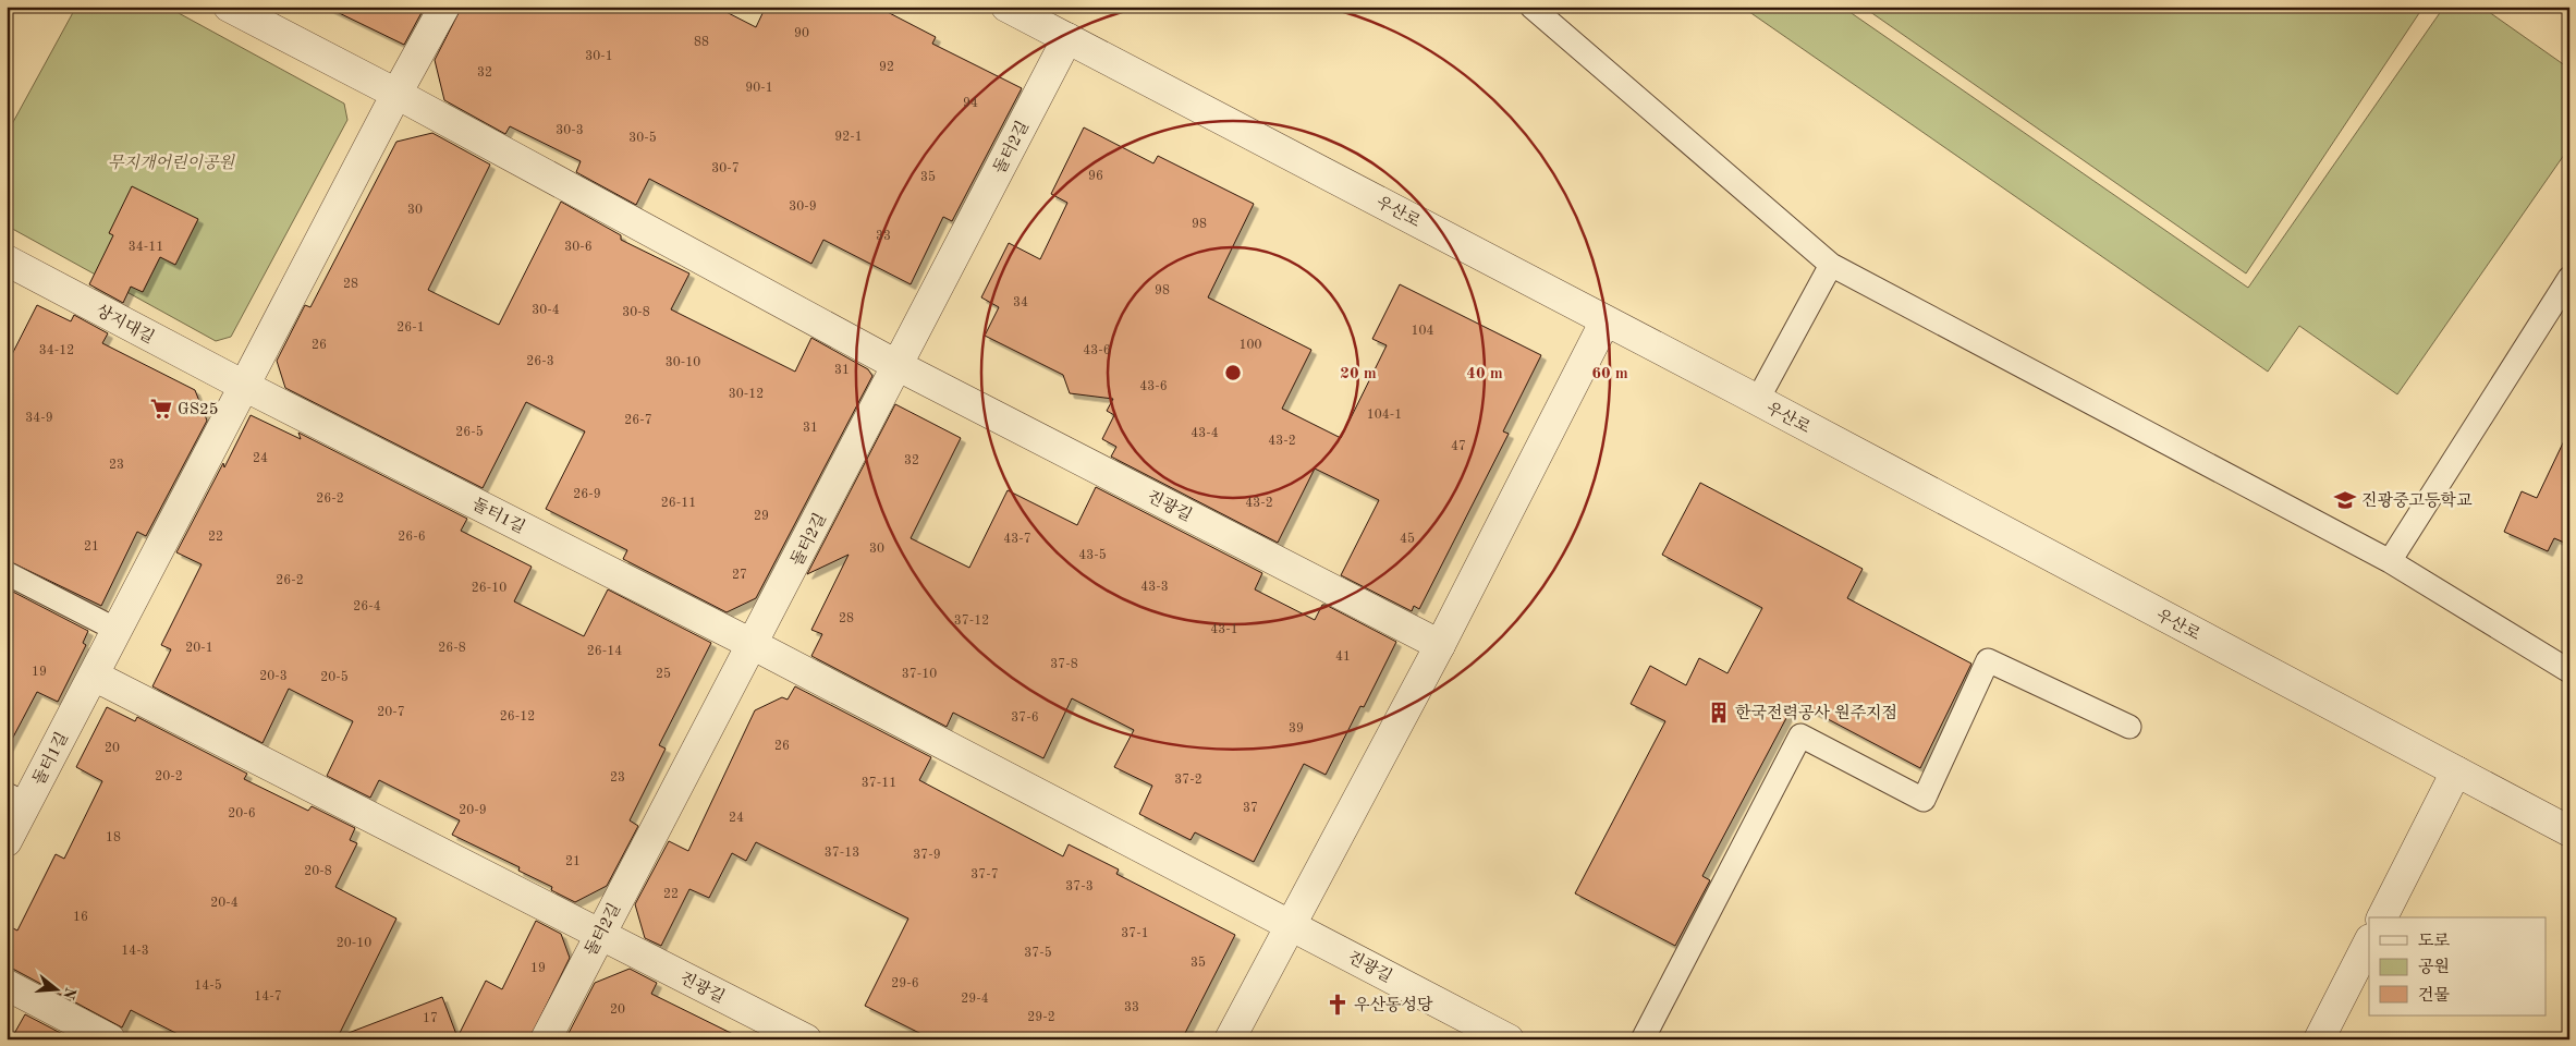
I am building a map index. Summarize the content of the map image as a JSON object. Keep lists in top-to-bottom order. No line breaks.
{"streets":{"street":["돌터2길","우산로","상지대길","진광길","돌터1길"]},"crossings":[["돌터2길","우산로"],["돌터2길","진광길"],["돌터2길","돌터1길"],["상지대길","돌터1길"],["진광길","돌터1길"]],"parks":["무지개어린이공원"],"places":{"supermarket":["GS25"],"school or university":["진광중고등학교"],"building":["한국전력공사 원주지점"],"church":["우산동성당"]},"house_numbers":["90","88","30-1","92","32","90-1","94","30-3","92-1","30-5","30-7","96","35","30-9","30","98","33","34-11","30-6","28","98","34","30-4","30-8","26-1","104","26","100","34-12","43-6","26-3","30-10","31","43-6","30-12","104-1","34-9","26-7","31","26-5","43-4","43-2","47","24","32","23","26-9","26-2","26-11","43-2","29","22","26-6","43-7","45","21","30","43-5","27","26-2","43-3","26-10","26-4","28","37-12","43-1","20-1","26-8","26-14","41","37-8","19","25","37-10","20-3","20-5","20-7","26-12","37-6","39","26","20","20-2","23","37-2","37-11","37","20-9","20-6","24","18","37-13","37-9","21","20-8","37-7","37-3","22","20-4","16","37-1","20-10","14-3","37-5","35","19","29-6","14-5","14-7","29-4","33","20","29-2","17"],"legend":["도로","공원","건물"],"north":"right","rings":["20 m","40 m","60 m"]}
